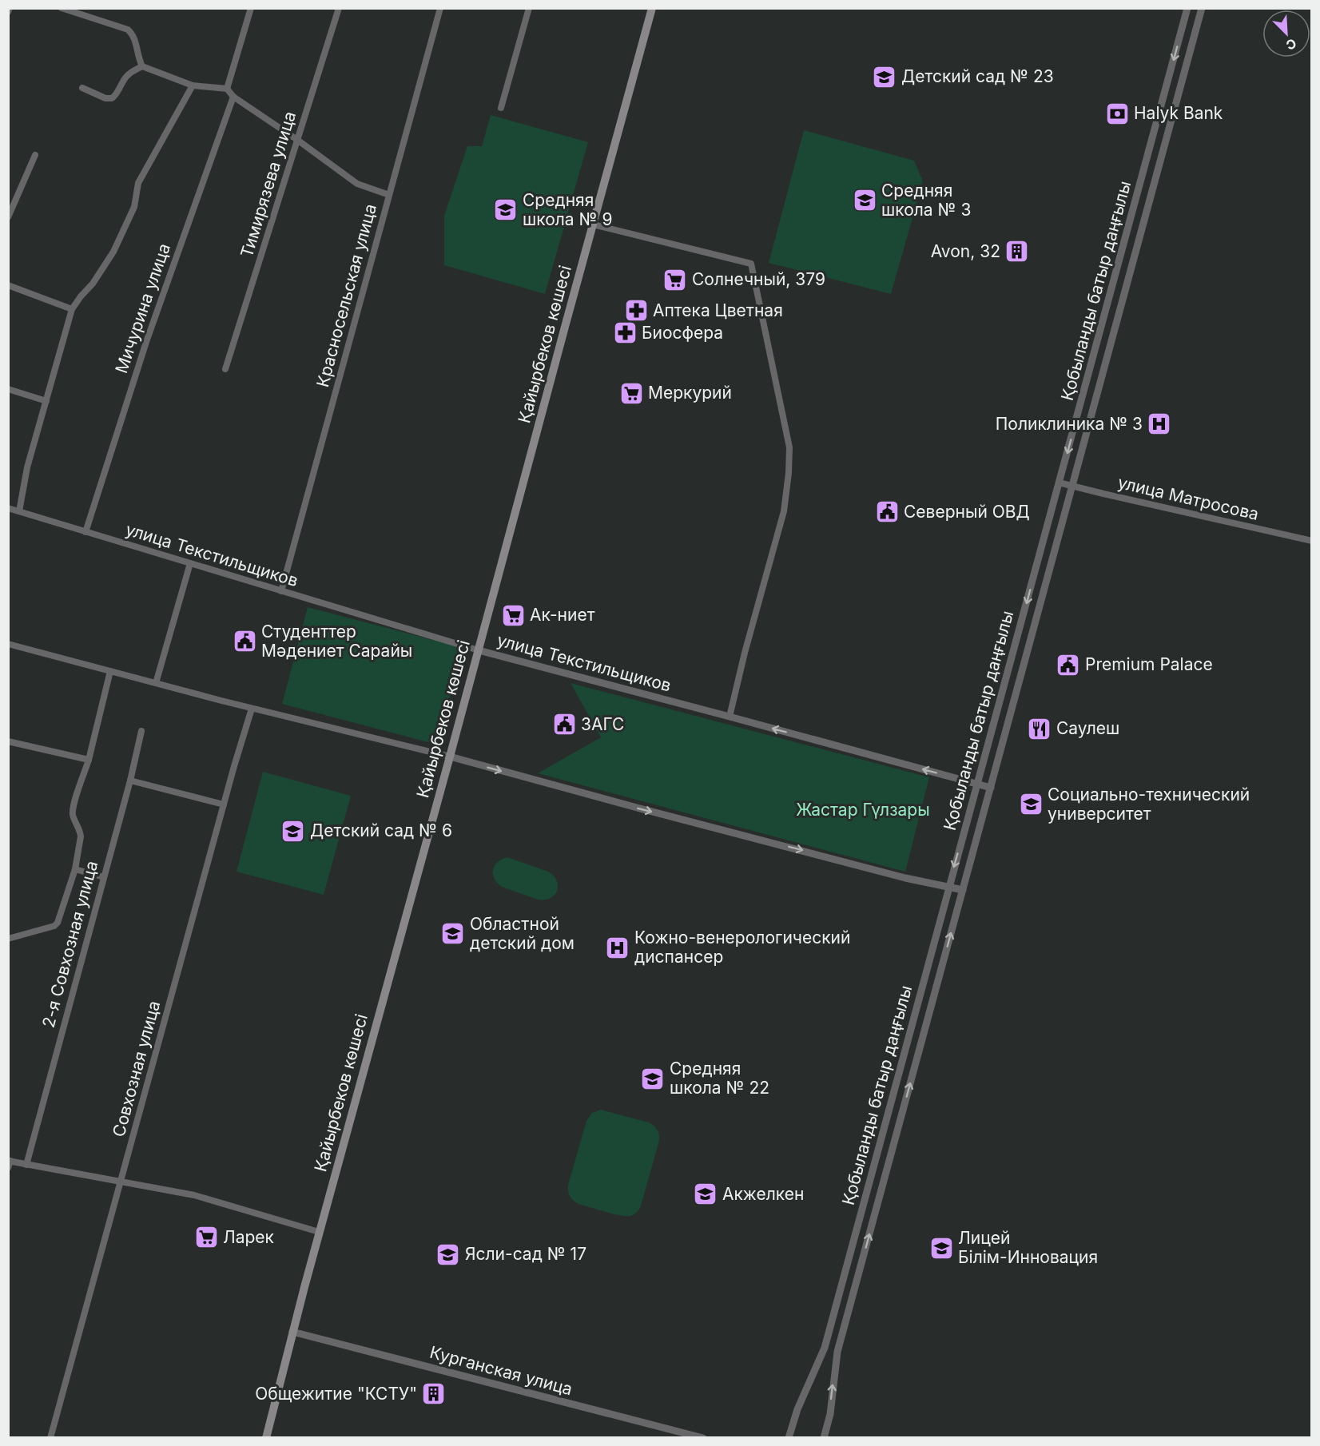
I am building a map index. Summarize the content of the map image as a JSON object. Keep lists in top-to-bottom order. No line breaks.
{"streets":{"main road":["Қайырбеков көшесі"],"street":["Тимирязева улица","Қобыланды батыр даңғылы","Красносельская улица","Мичурина улица","улица Матросова","улица Текстильщиков","2-я Совхозная улица","Совхозная улица","Курганская улица"]},"crossings":[["Қобыланды батыр даңғылы","улица Матросова"],["Қобыланды батыр даңғылы","улица Текстильщиков"],["Красносельская улица","улица Текстильщиков"],["Мичурина улица","улица Текстильщиков"],["Қайырбеков көшесі","улица Текстильщиков"],["Қайырбеков көшесі","Курганская улица"]],"parks":["Жастар Гүлзары"],"places":{"school or university":["Детский сад № 23","Средняя школа № 3","Средняя школа № 9","Социально-технический университет","Детский сад № 6","Областной детский дом","Средняя школа № 22","Акжелкен","Лицей Білім-Инновация","Ясли-сад № 17"],"bank":["Halyk Bank"],"building":["Avon, 32","Общежитие \"КСТУ\""],"supermarket":["Солнечный, 379","Меркурий","Ак-ниет","Ларек"],"pharmacy":["Аптека Цветная","Биосфера"],"hospital":["Поликлиника № 3","Кожно-венерологический диспансер"],"public building":["Северный ОВД","Студенттер Мәдениет Сарайы","Premium Palace","ЗАГС"],"restaurant":["Саулеш"]},"north":"bottom right"}
